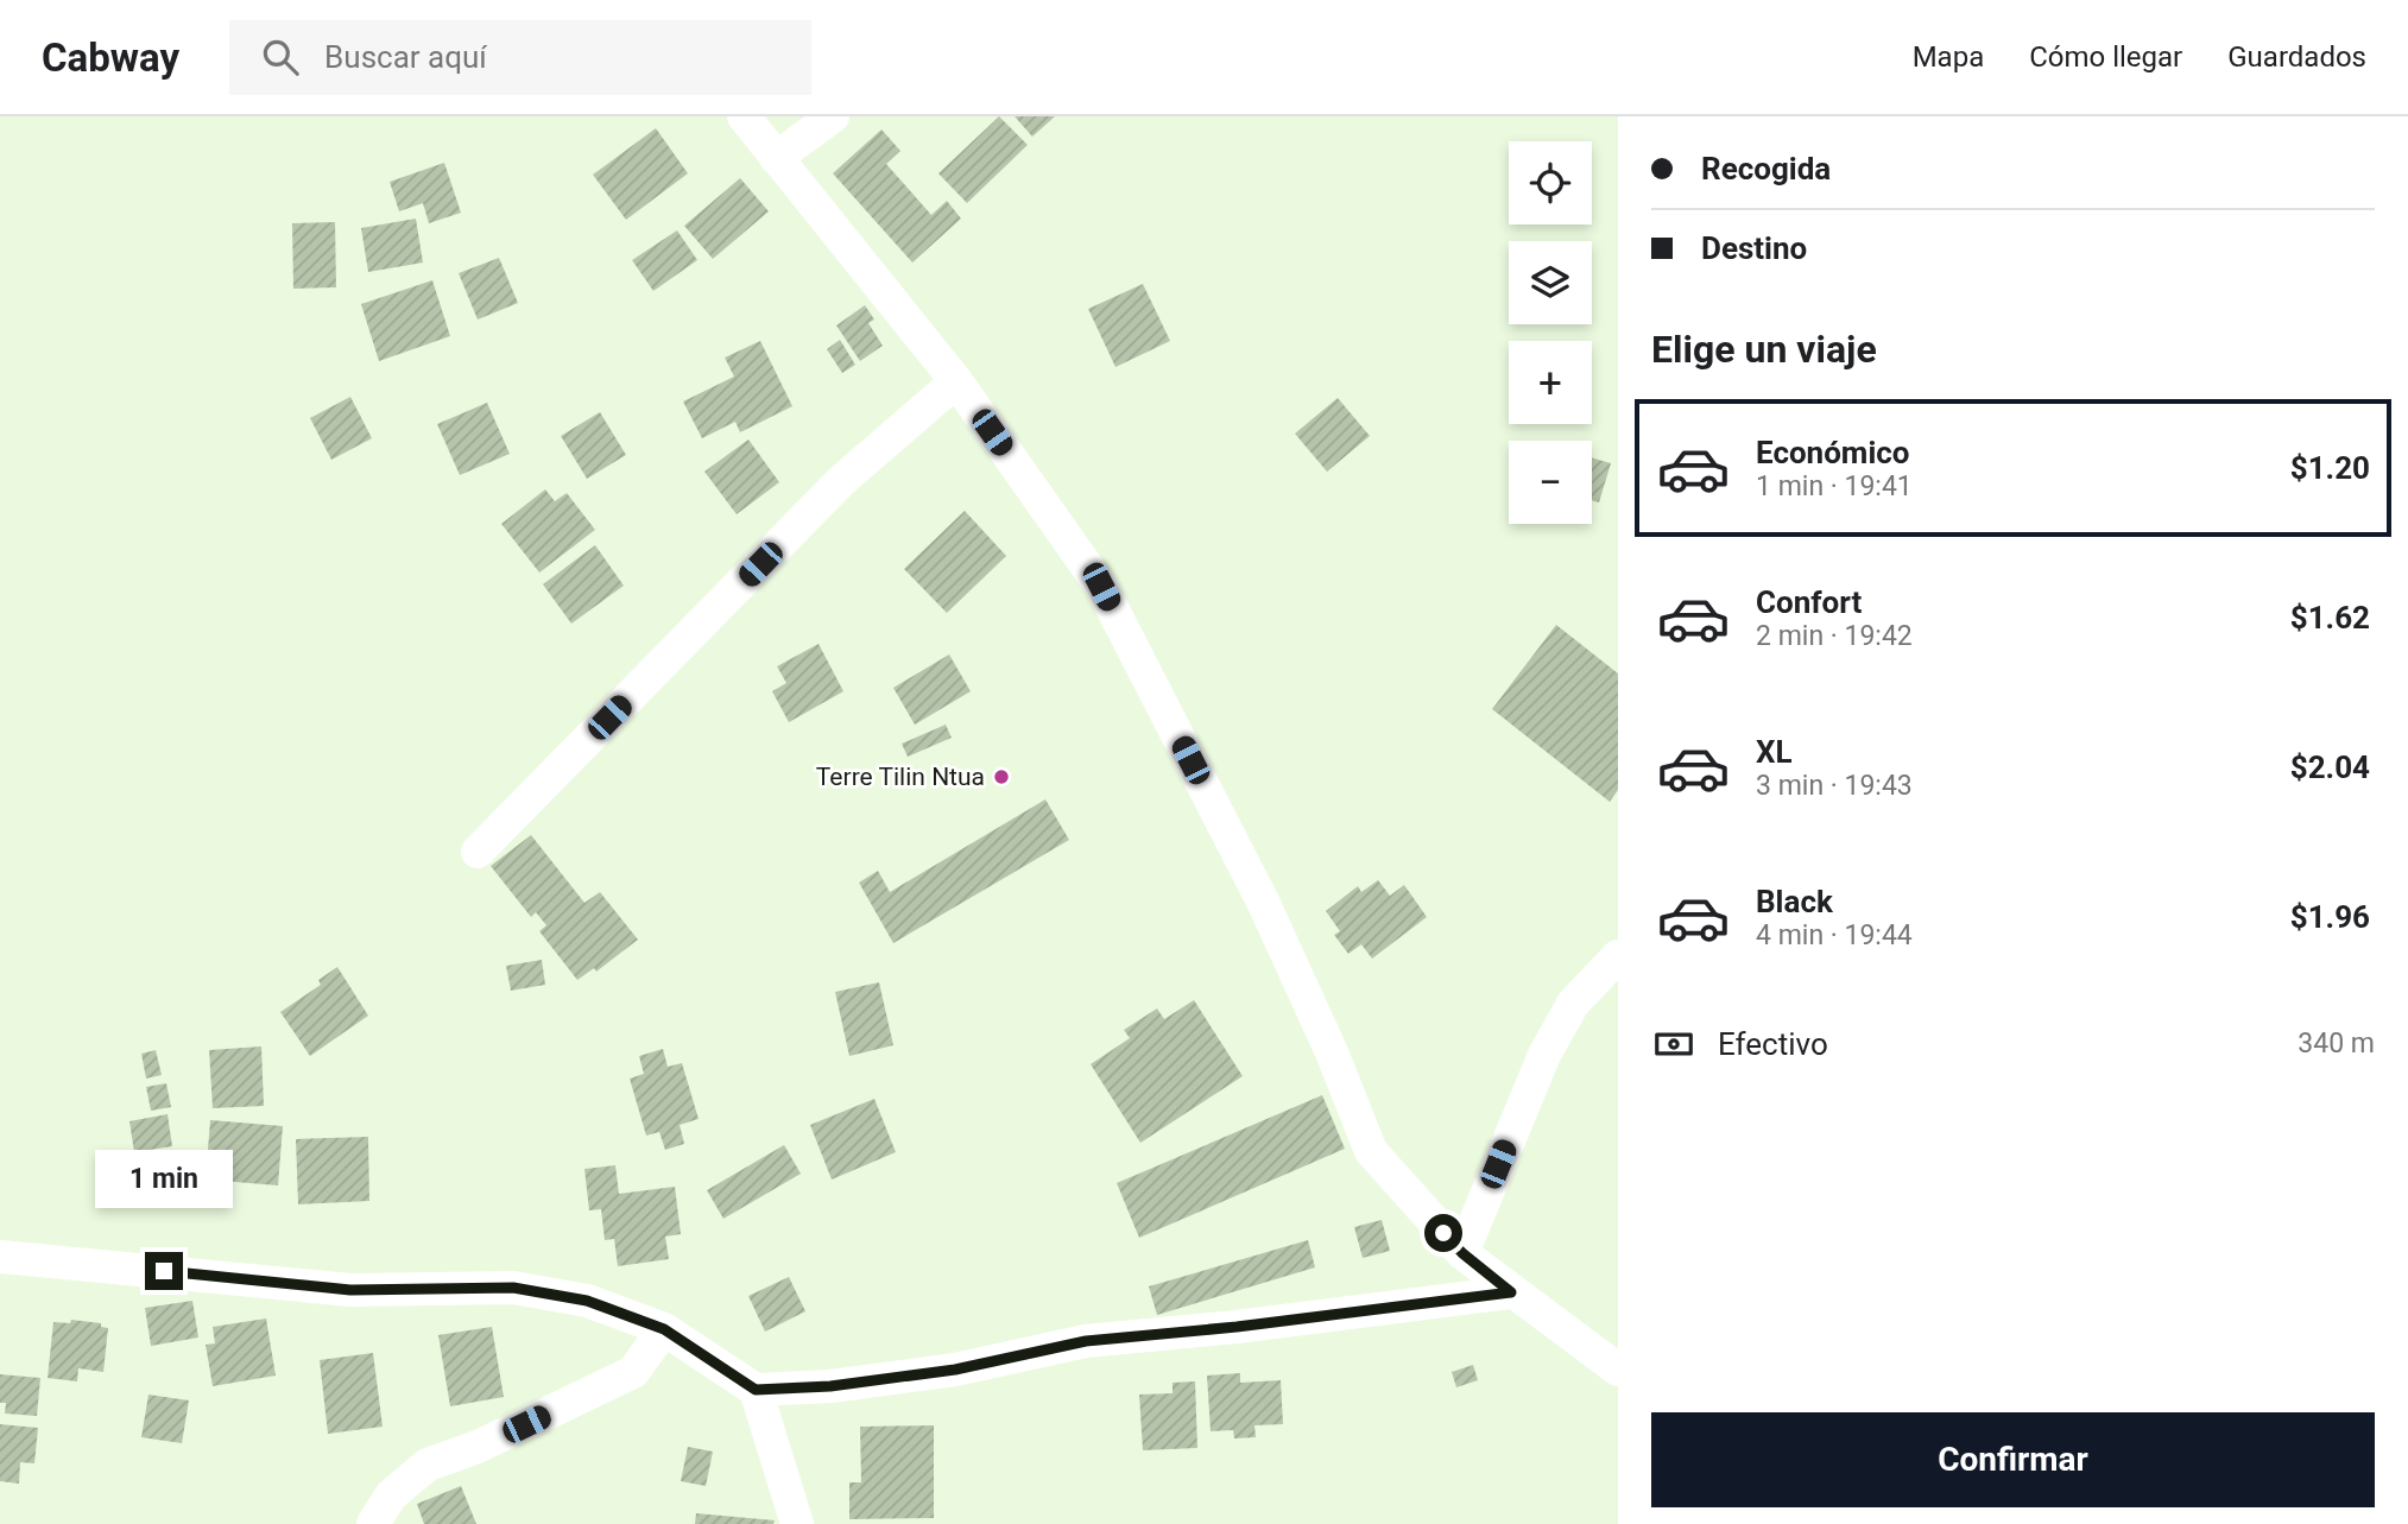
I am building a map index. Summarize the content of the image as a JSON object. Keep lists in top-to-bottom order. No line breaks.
{"places":["Terre Tilin Ntua"],"page":{"header":"Cabway","search":"Buscar aquí","nav":["Mapa","Cómo llegar","Guardados"],"banner":["Recogida","Destino"],"map_buttons":["+","−"],"heading":"Elige un viaje","list":[{"name":"Económico","note":"1 min · 19:41","value":"$1.20"},{"name":"Confort","note":"2 min · 19:42","value":"$1.62"},{"name":"XL","note":"3 min · 19:43","value":"$2.04"},{"name":"Black","note":"4 min · 19:44","value":"$1.96"}],"pay":["Efectivo","340 m"],"bubble":"1 min","buttons":"Confirmar"}}
